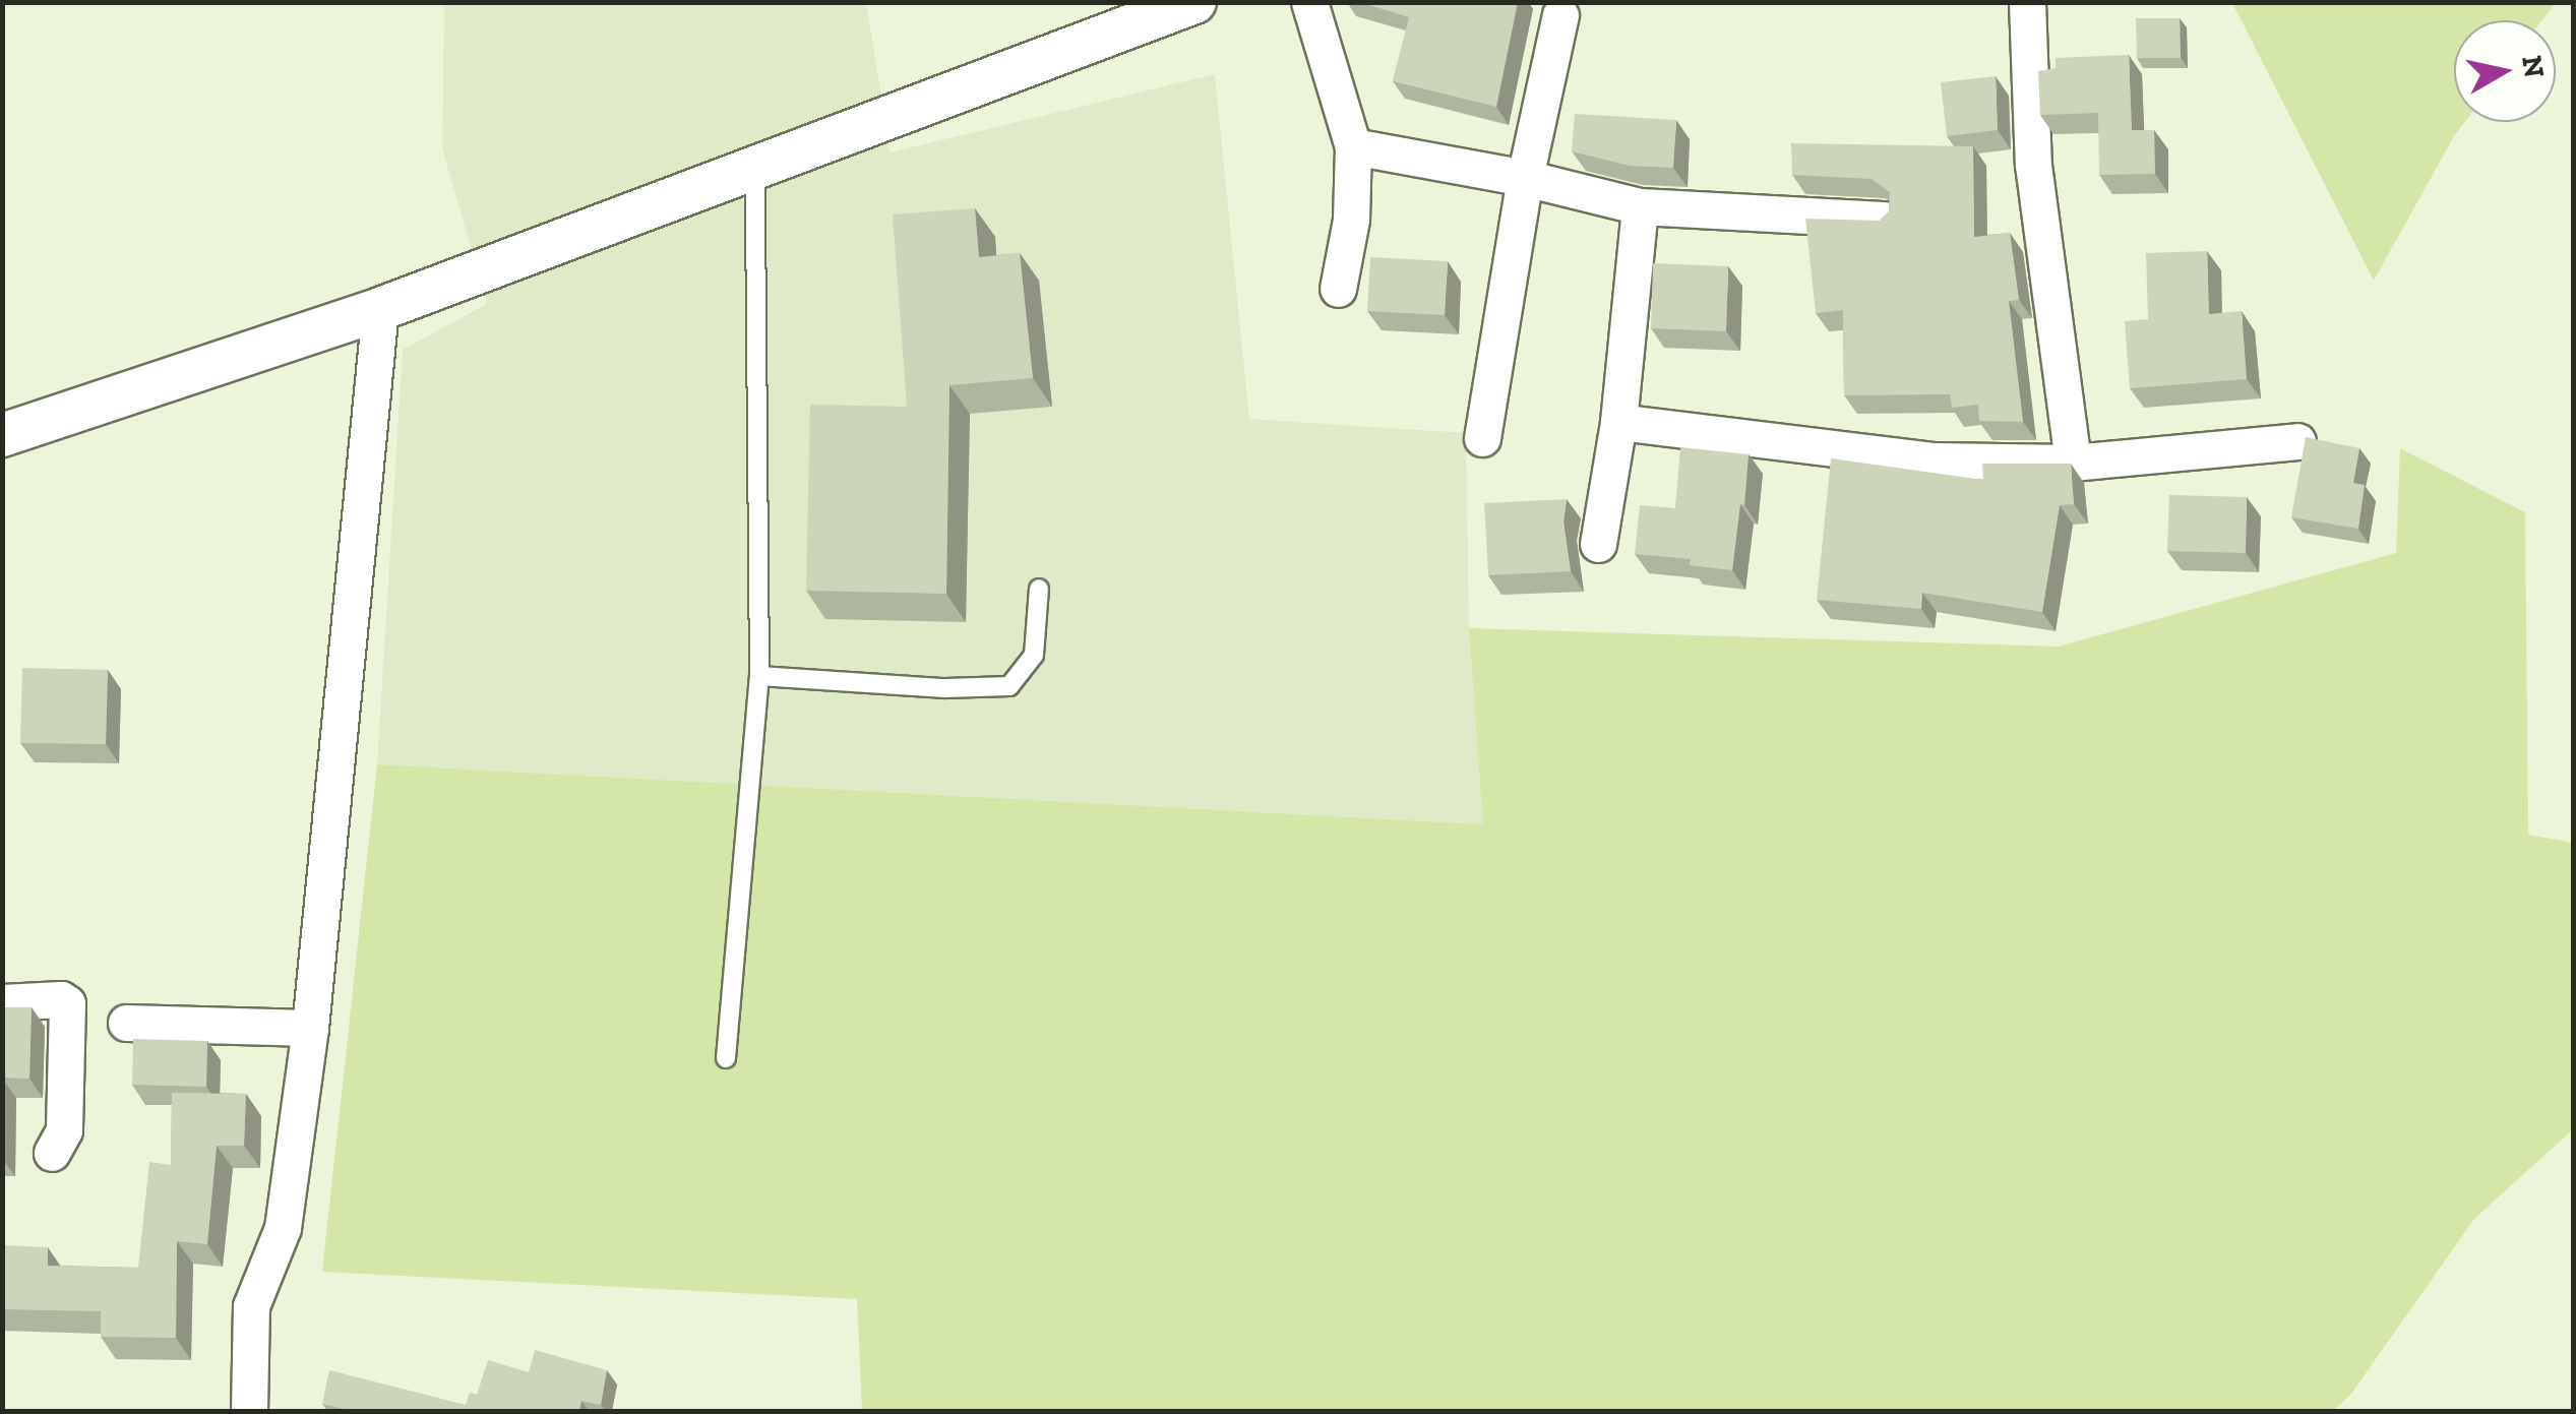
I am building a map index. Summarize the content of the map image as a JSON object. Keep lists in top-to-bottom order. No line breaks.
{"north":"right"}
